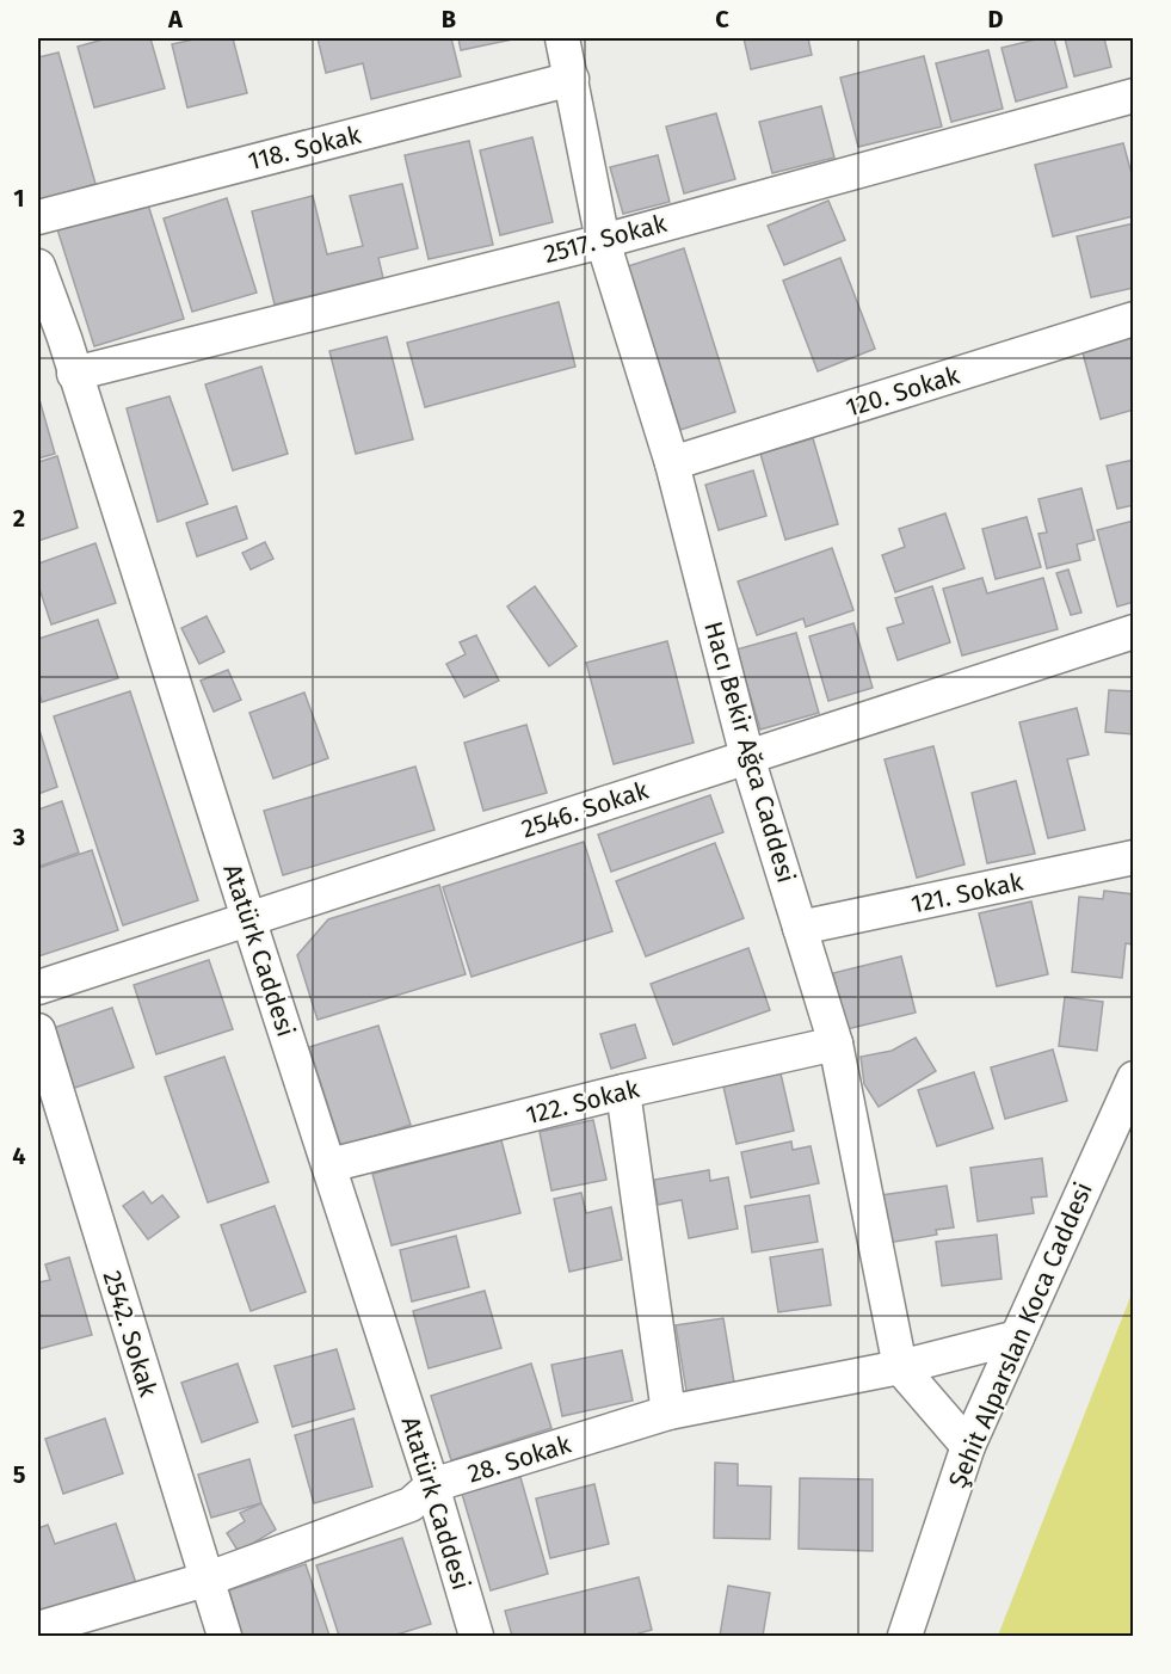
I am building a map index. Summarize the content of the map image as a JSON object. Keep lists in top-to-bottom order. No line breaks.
{"streets":{"street":["118. Sokak","2517. Sokak","120. Sokak","Hacı Bekir Ağca Caddesi","2546. Sokak","121. Sokak","Atatürk Caddesi","122. Sokak","2542. Sokak","Şehit Alparslan Koca Caddesi","28. Sokak"]},"crossings":[["118. Sokak","Hacı Bekir Ağca Caddesi"],["2517. Sokak","Hacı Bekir Ağca Caddesi"],["2517. Sokak","Atatürk Caddesi"],["120. Sokak","Hacı Bekir Ağca Caddesi"],["Hacı Bekir Ağca Caddesi","2546. Sokak"],["Hacı Bekir Ağca Caddesi","121. Sokak"],["Hacı Bekir Ağca Caddesi","122. Sokak"],["Hacı Bekir Ağca Caddesi","Şehit Alparslan Koca Caddesi"],["Hacı Bekir Ağca Caddesi","28. Sokak"],["2546. Sokak","Atatürk Caddesi"],["Atatürk Caddesi","122. Sokak"],["Atatürk Caddesi","28. Sokak"],["2542. Sokak","28. Sokak"],["Şehit Alparslan Koca Caddesi","28. Sokak"]],"grid":{"columns":["A","B","C","D"],"rows":["1","2","3","4","5"]}}
